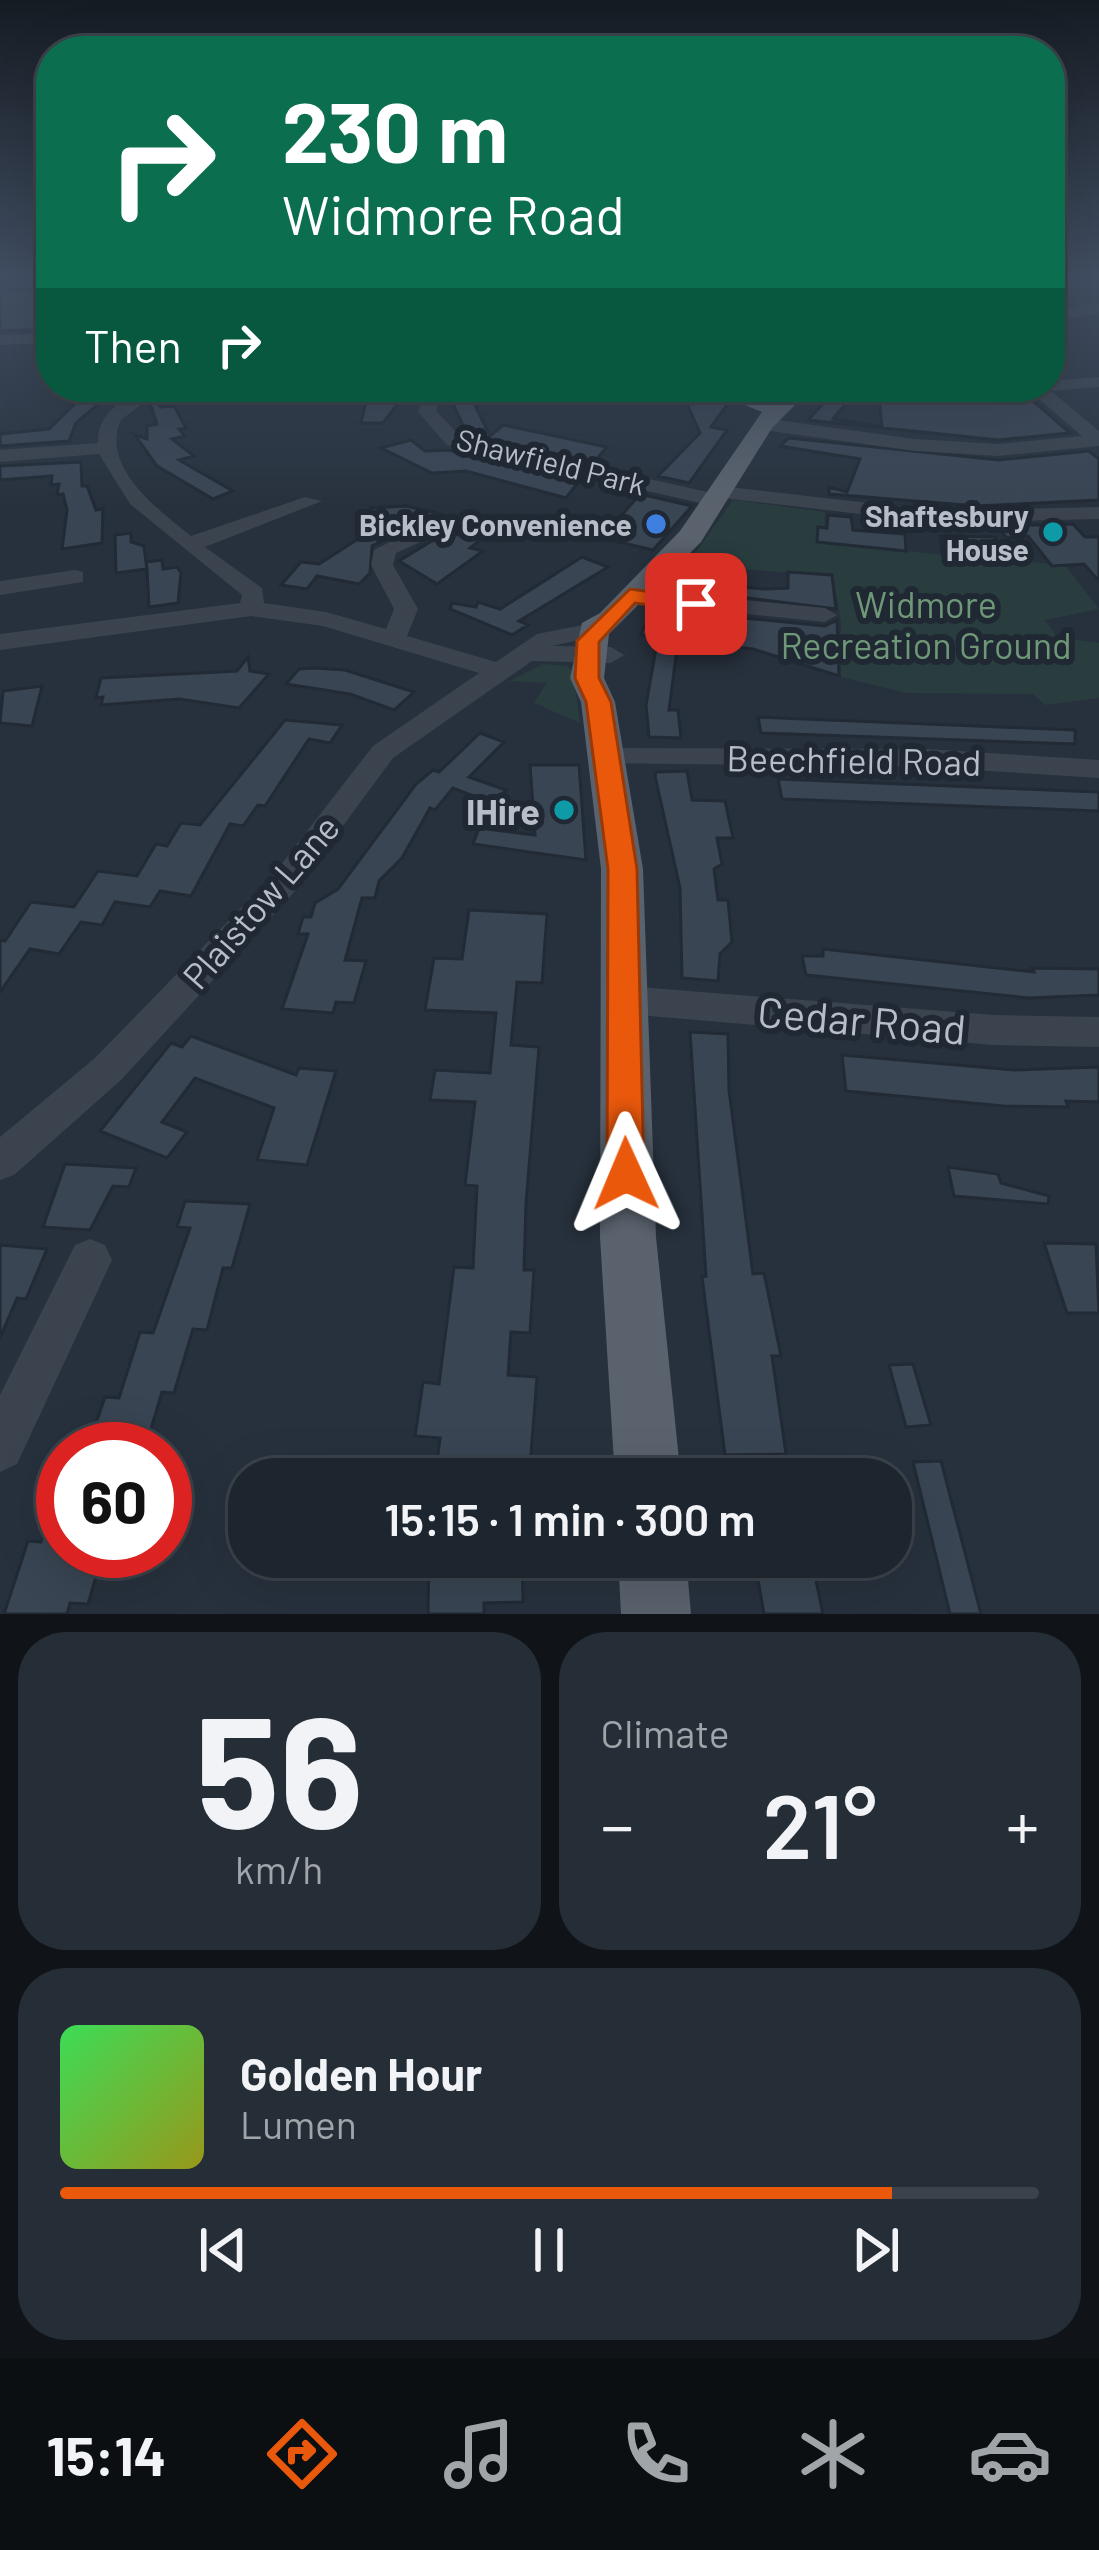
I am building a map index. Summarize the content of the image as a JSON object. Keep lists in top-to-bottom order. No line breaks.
{"streets":{"street":["Shawfield Park","Beechfield Road","Plaistow Lane","Cedar Road"]},"parks":["Widmore Recreation Ground"],"places":["Bickley Convenience","Shaftesbury House","IHire"],"page":{"turn":["230 m","Widmore Road"],"then":"Then","limit":"60","trip":"15:15 · 1 min · 300 m","tile":[["56","km/h"],"Climate"],"heat":["−","21°","+"],"song":["Golden Hour","Lumen"],"tabs":"15:14"}}
